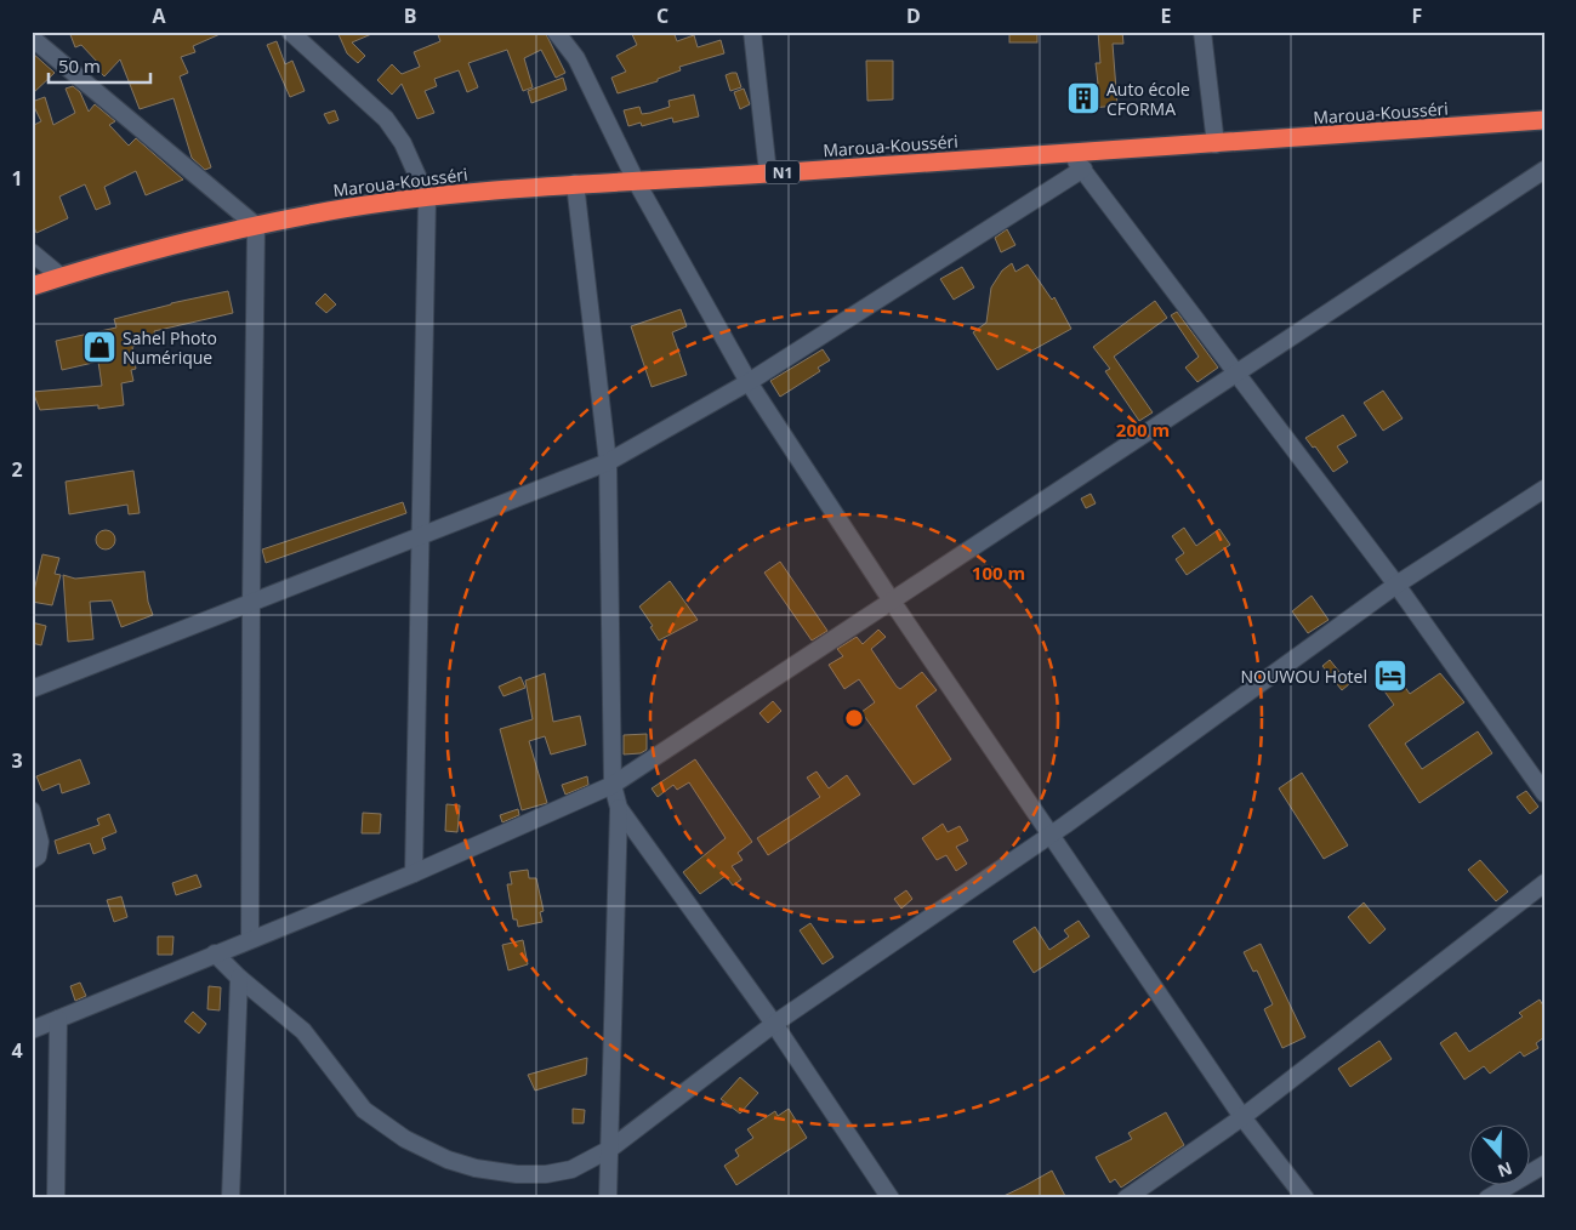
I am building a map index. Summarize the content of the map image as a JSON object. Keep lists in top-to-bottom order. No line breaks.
{"streets":{"highway":["Maroua-Kousséri","N1"]},"places":{"building":["Auto école CFORMA"],"shop":["Sahel Photo Numérique"],"hotel":["NOUWOU Hotel"]},"scale_bar":"50 m","north":"bottom","grid":{"columns":["A","B","C","D","E","F"],"rows":["1","2","3","4"]},"rings":["200 m","100 m"]}
